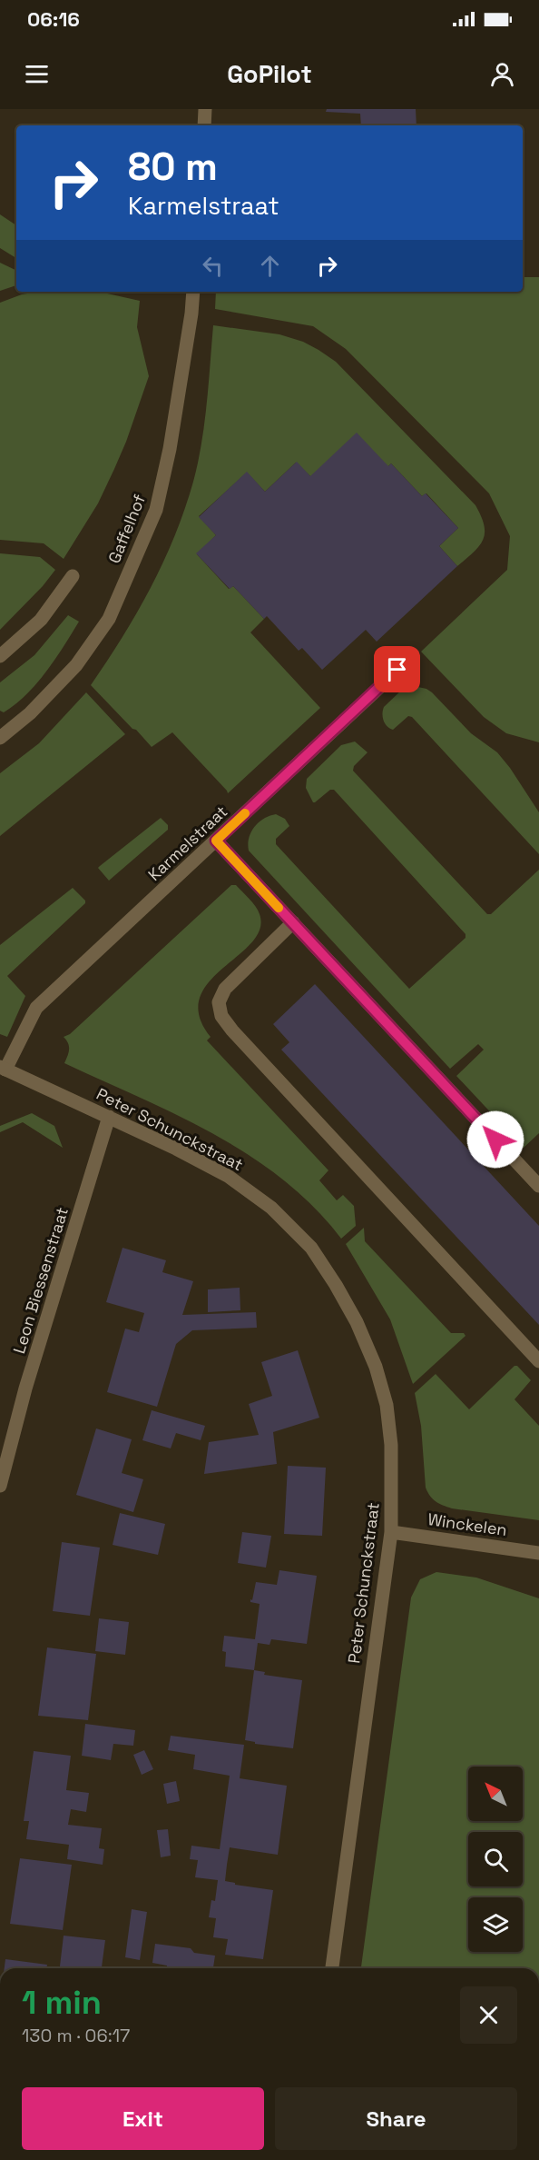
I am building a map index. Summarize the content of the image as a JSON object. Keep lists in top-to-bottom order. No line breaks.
{"streets":{"street":["Gaffelhof","Karmelstraat","Peter Schunckstraat","Leon Biessenstraat","Winckelen"]},"crossings":[["Karmelstraat","Peter Schunckstraat"],["Peter Schunckstraat","Leon Biessenstraat"],["Peter Schunckstraat","Winckelen"]],"north":"top left","page":{"status":"06:16","header":"GoPilot","turn":["80 m","Karmelstraat"],"heading":["1 min","130 m · 06:17"],"buttons":["Exit","Share"]}}
